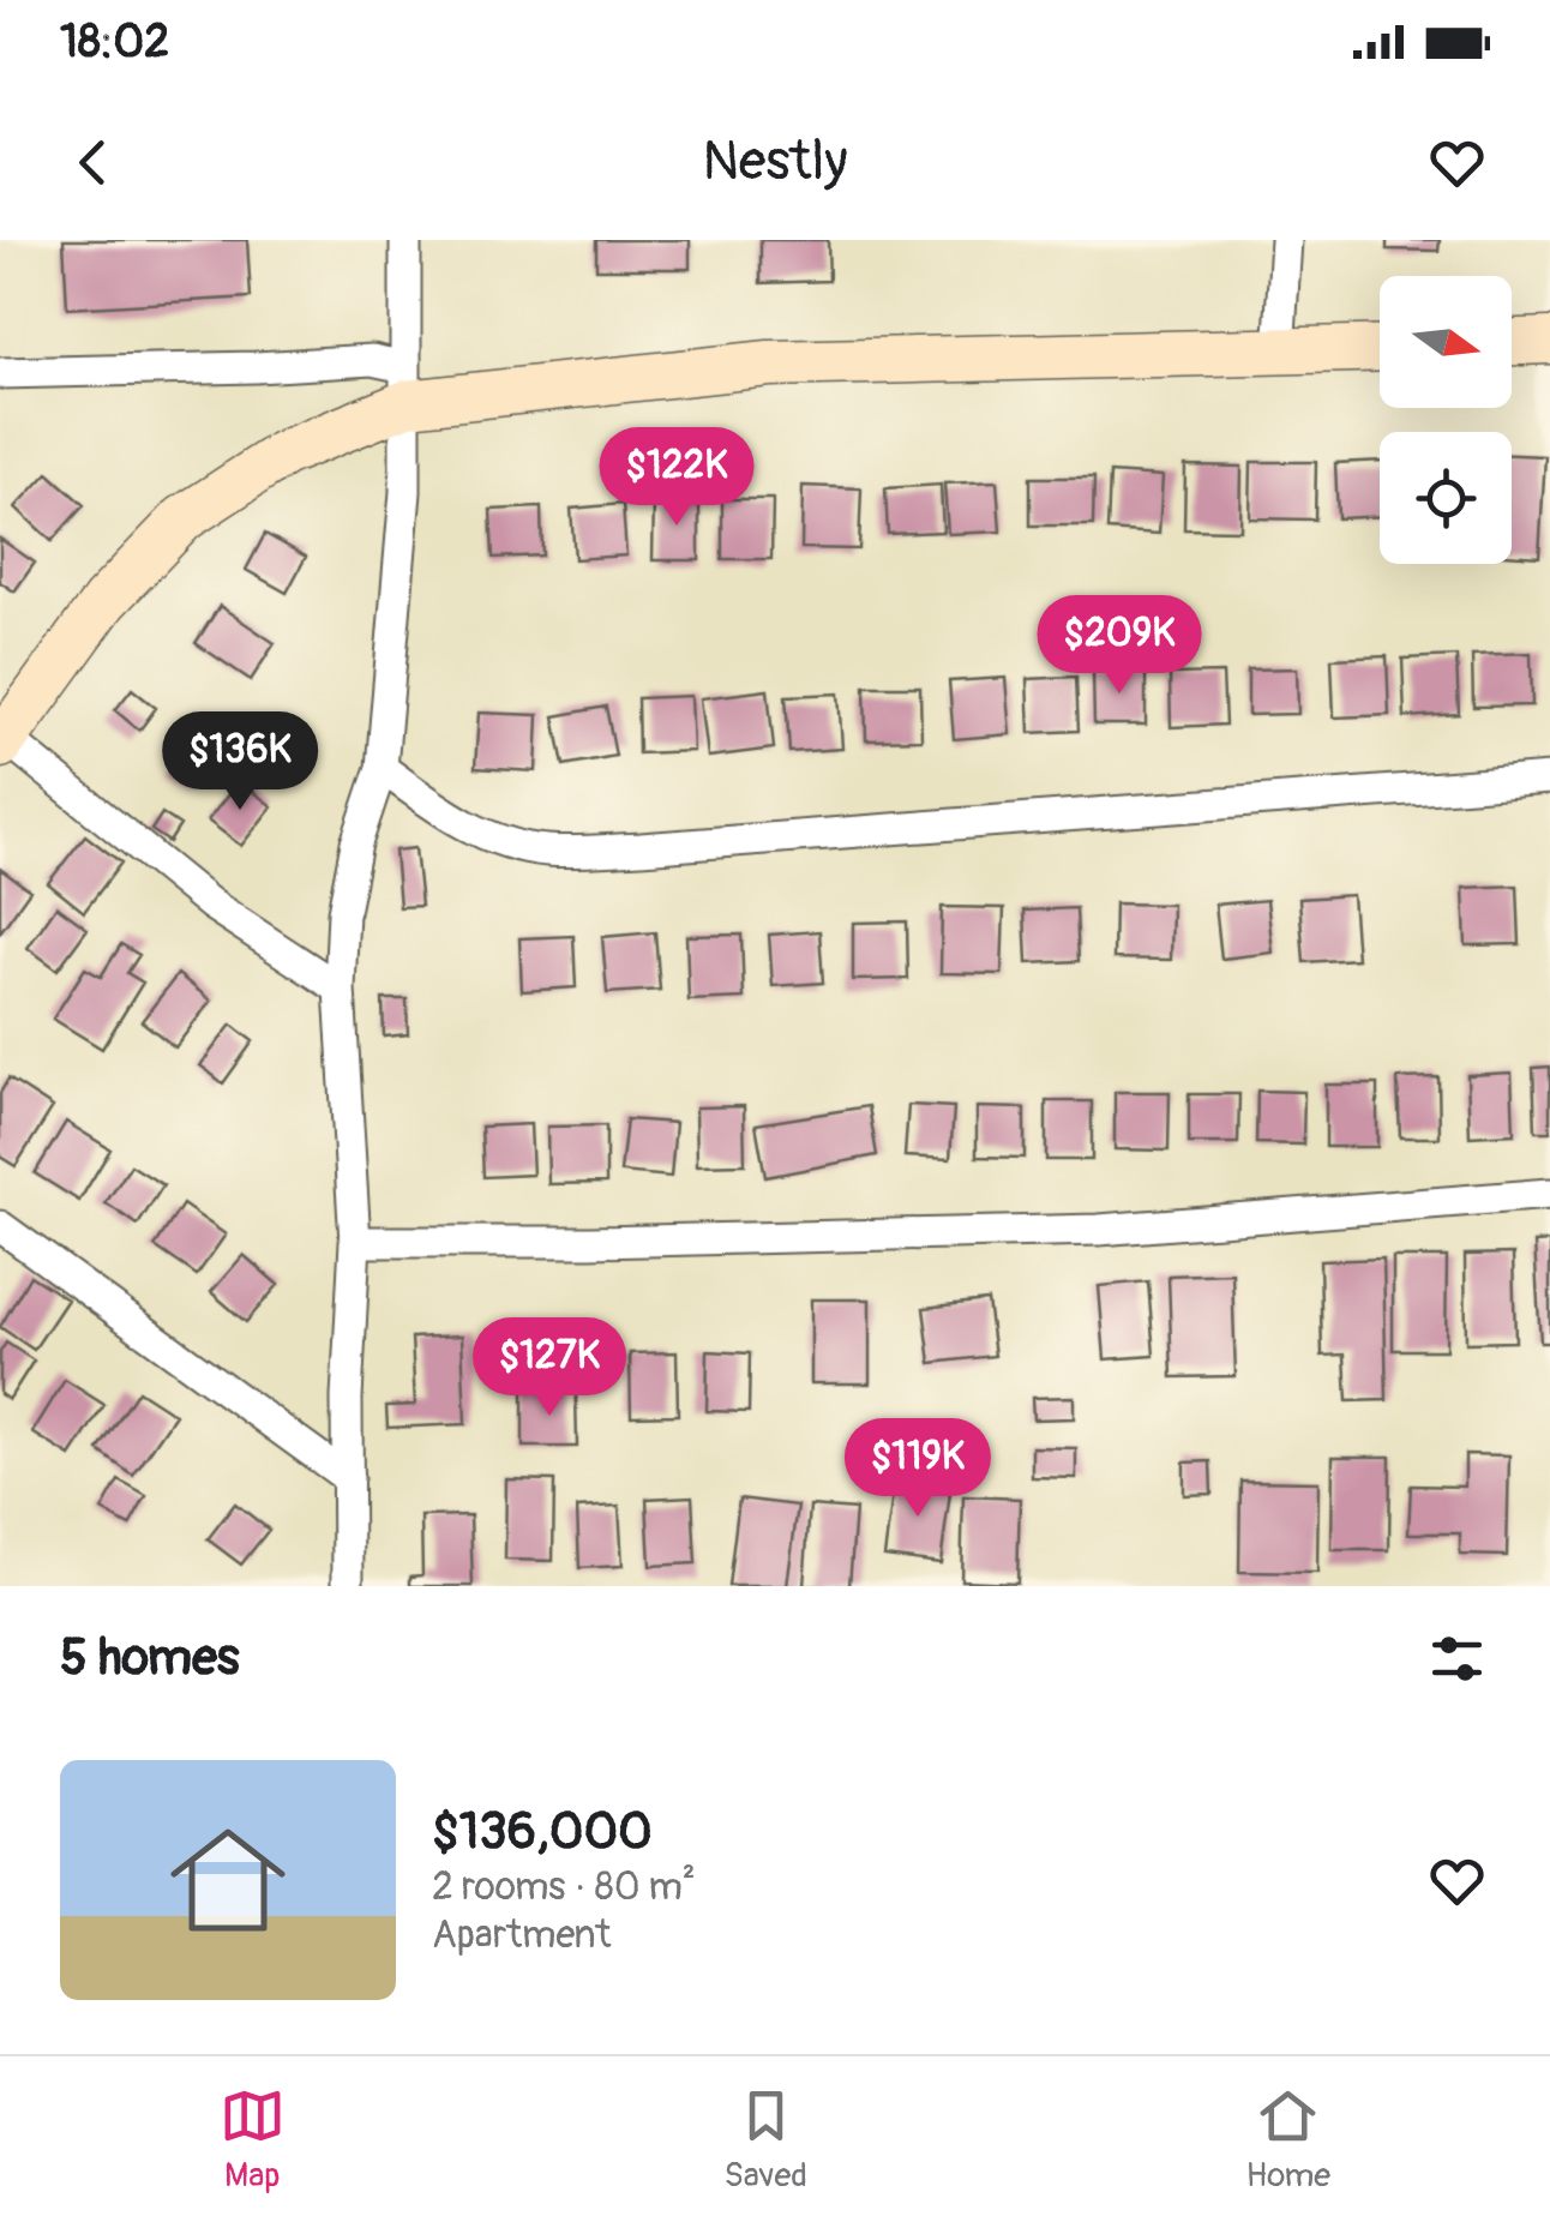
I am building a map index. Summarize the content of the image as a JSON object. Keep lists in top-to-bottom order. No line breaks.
{"north":"right","page":{"status":"18:02","header":"Nestly","price":["$122K","$209K","$136K","$127K","$119K"],"heading":"5 homes","list":[{"name":"$136,000","note":"2 rooms · 80 m² · Apartment"}],"tabs":["Map","Saved","Home"]}}
